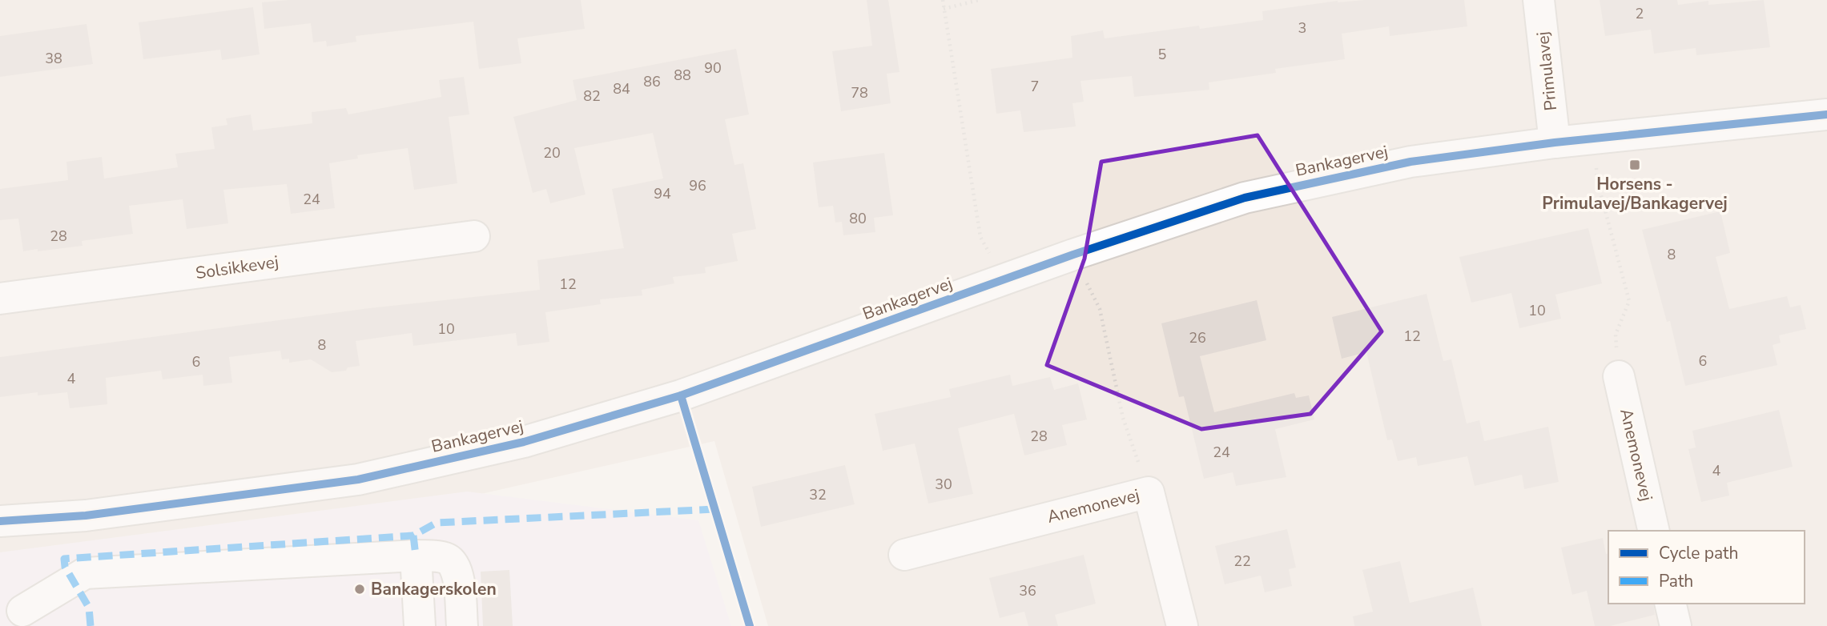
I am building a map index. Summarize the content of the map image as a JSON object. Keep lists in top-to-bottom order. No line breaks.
{"streets":{"street":["Primulavej","Bankagervej","Solsikkevej","Anemonevej"]},"crossings":[["Primulavej","Bankagervej"]],"places":{"transit":["Horsens - Primulavej/Bankagervej"],"other":["Bankagerskolen"]},"house_numbers":["2","3","5","38","90","88","86","7","84","78","82","20","96","94","24","80","28","8","12","10","10","12","26","8","6","6","4","28","24","4","30","32","22","36"],"legend":["Cycle path","Path"]}
